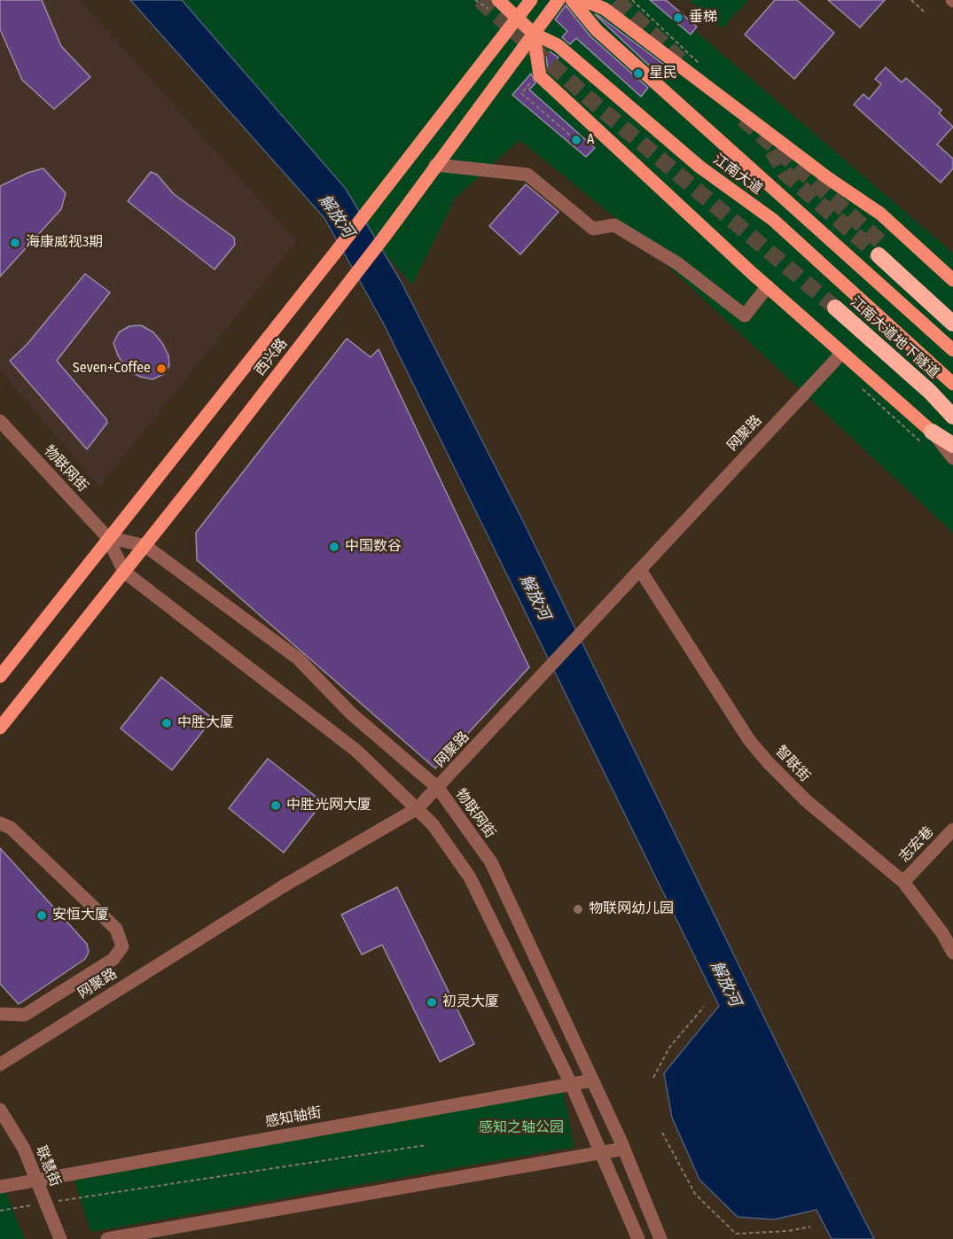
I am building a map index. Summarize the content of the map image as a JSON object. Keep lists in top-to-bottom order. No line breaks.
{"streets":{"highway":["江南大道地下隧道"],"main road":["江南大道","西兴路"],"street":["网聚路","物联网街","智联街","志宏巷","感知轴街","联慧街"]},"crossings":[["江南大道","西兴路"],["西兴路","物联网街"],["网聚路","物联网街"],["网聚路","智联街"],["物联网街","感知轴街"],["智联街","志宏巷"],["感知轴街","联慧街"]],"water":["解放河"],"parks":["感知之轴公园"],"places":["垂梯","星民","A","海康威视3期","Seven+Coffee","中国数谷","中胜大厦","中胜光网大厦","物联网幼儿园","安恒大厦","初灵大厦"]}
